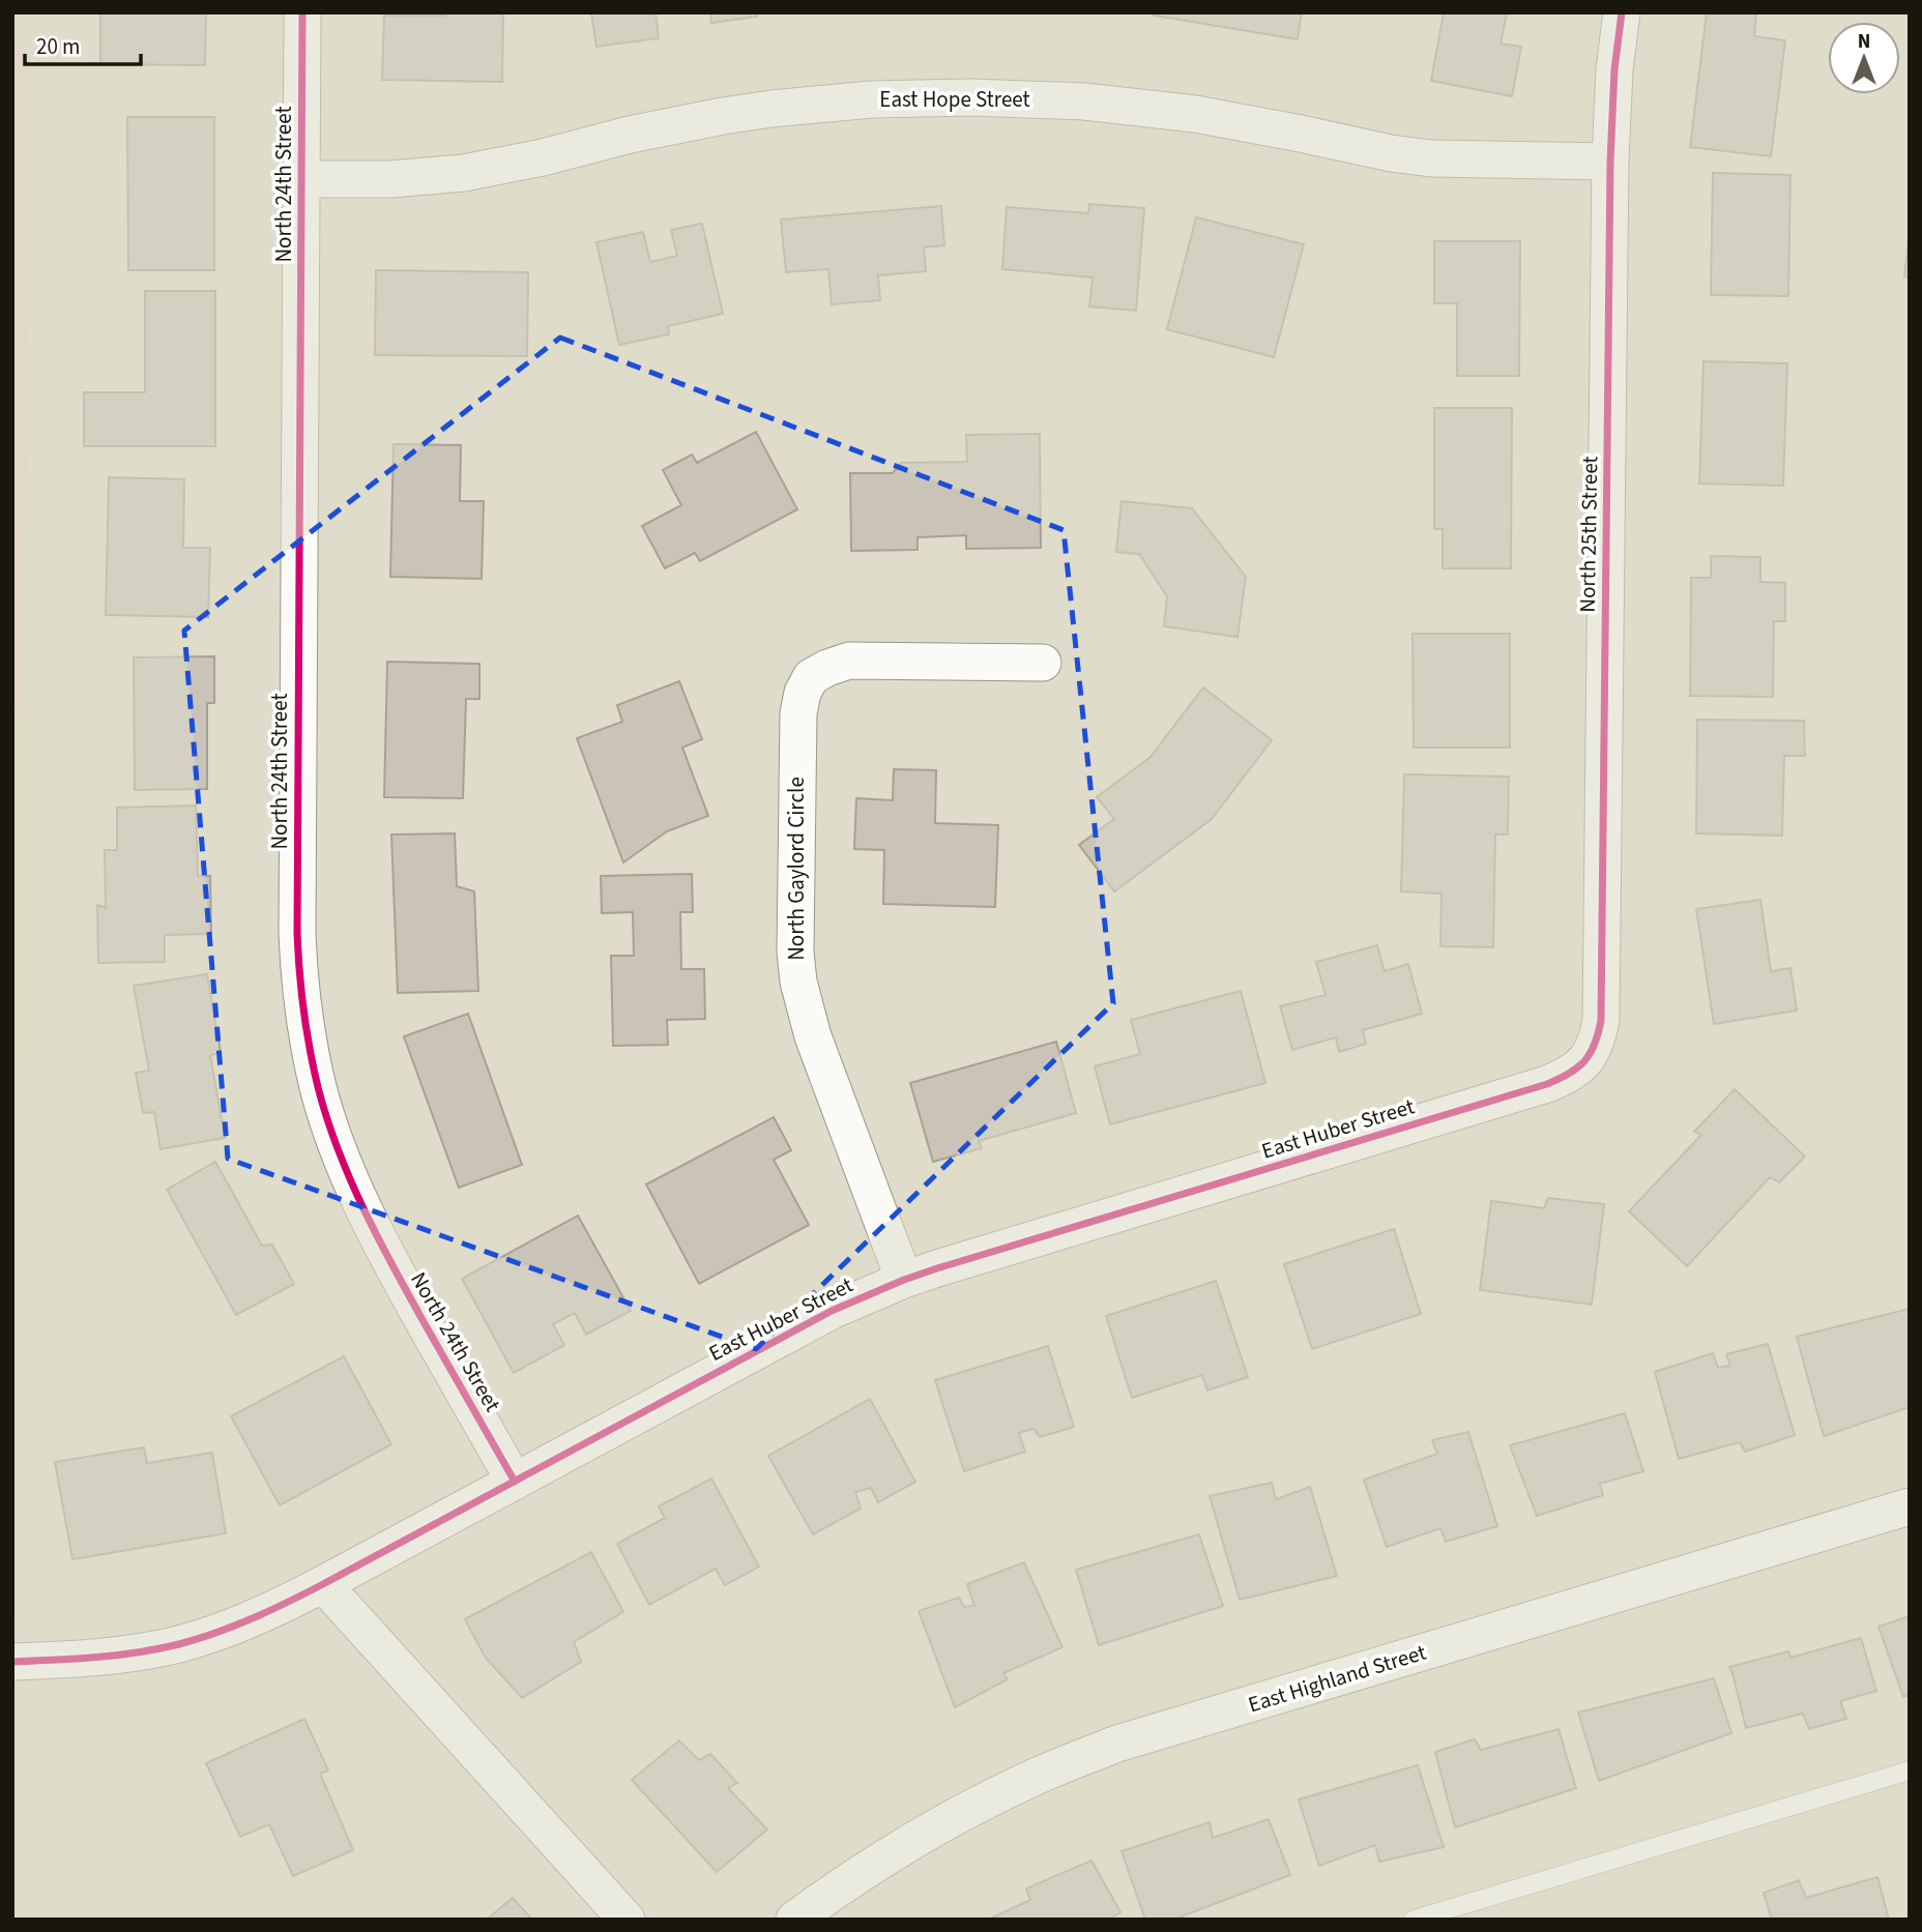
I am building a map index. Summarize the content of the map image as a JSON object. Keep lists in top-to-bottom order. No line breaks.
{"streets":{"street":["East Hope Street","North 24th Street","North 25th Street","North Gaylord Circle","East Huber Street","East Highland Street"]},"crossings":[["East Hope Street","North 24th Street"],["East Hope Street","North 25th Street"],["North 24th Street","East Huber Street"],["North 25th Street","East Huber Street"],["North Gaylord Circle","East Huber Street"]],"scale_bar":"20 m","north":"top"}
